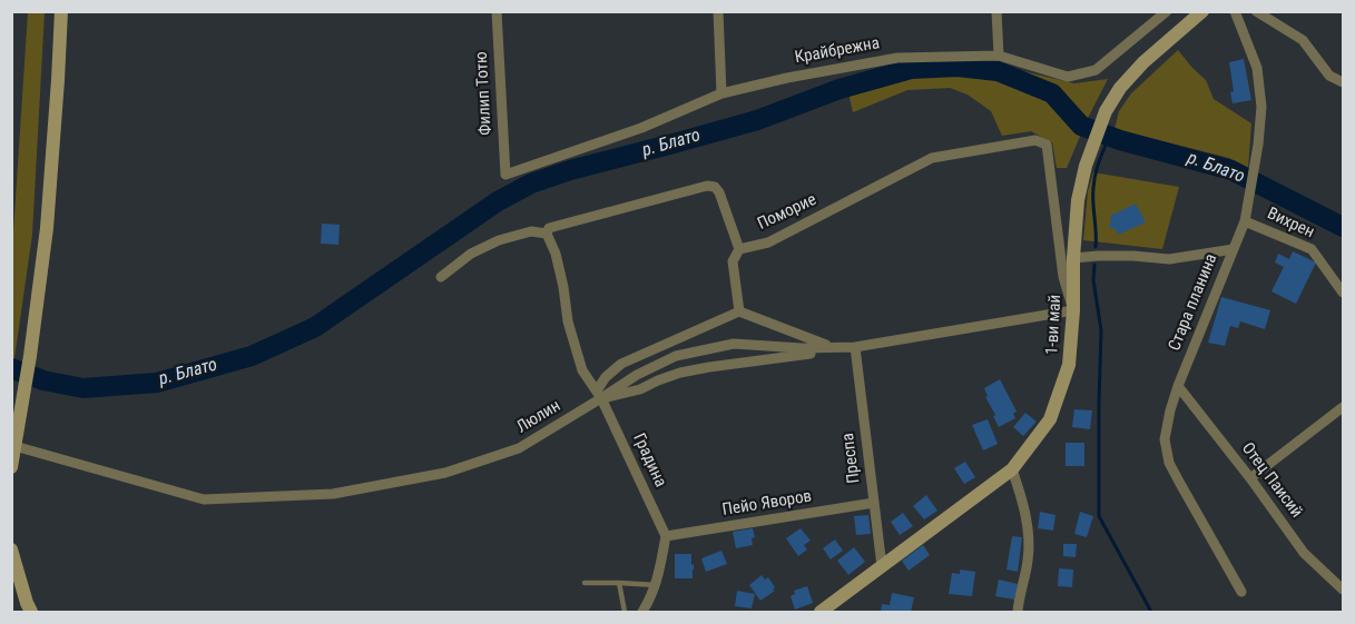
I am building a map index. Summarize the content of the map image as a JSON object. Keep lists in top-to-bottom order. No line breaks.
{"streets":{"street":["Крайбрежна","Филип Тотю","Поморие","Вихрен","Стара планина","1-ви май","Люлин","Преспа","Градина","Отец Паисий","Пейо Яворов"]},"crossings":[["Крайбрежна","Филип Тотю"],["Поморие","1-ви май"],["Поморие","Люлин"],["Вихрен","Стара планина"],["Стара планина","Отец Паисий"],["1-ви май","Люлин"],["1-ви май","Преспа"],["Люлин","Преспа"],["Люлин","Градина"],["Преспа","Пейо Яворов"],["Градина","Пейо Яворов"]],"water":["р. Блато"]}
